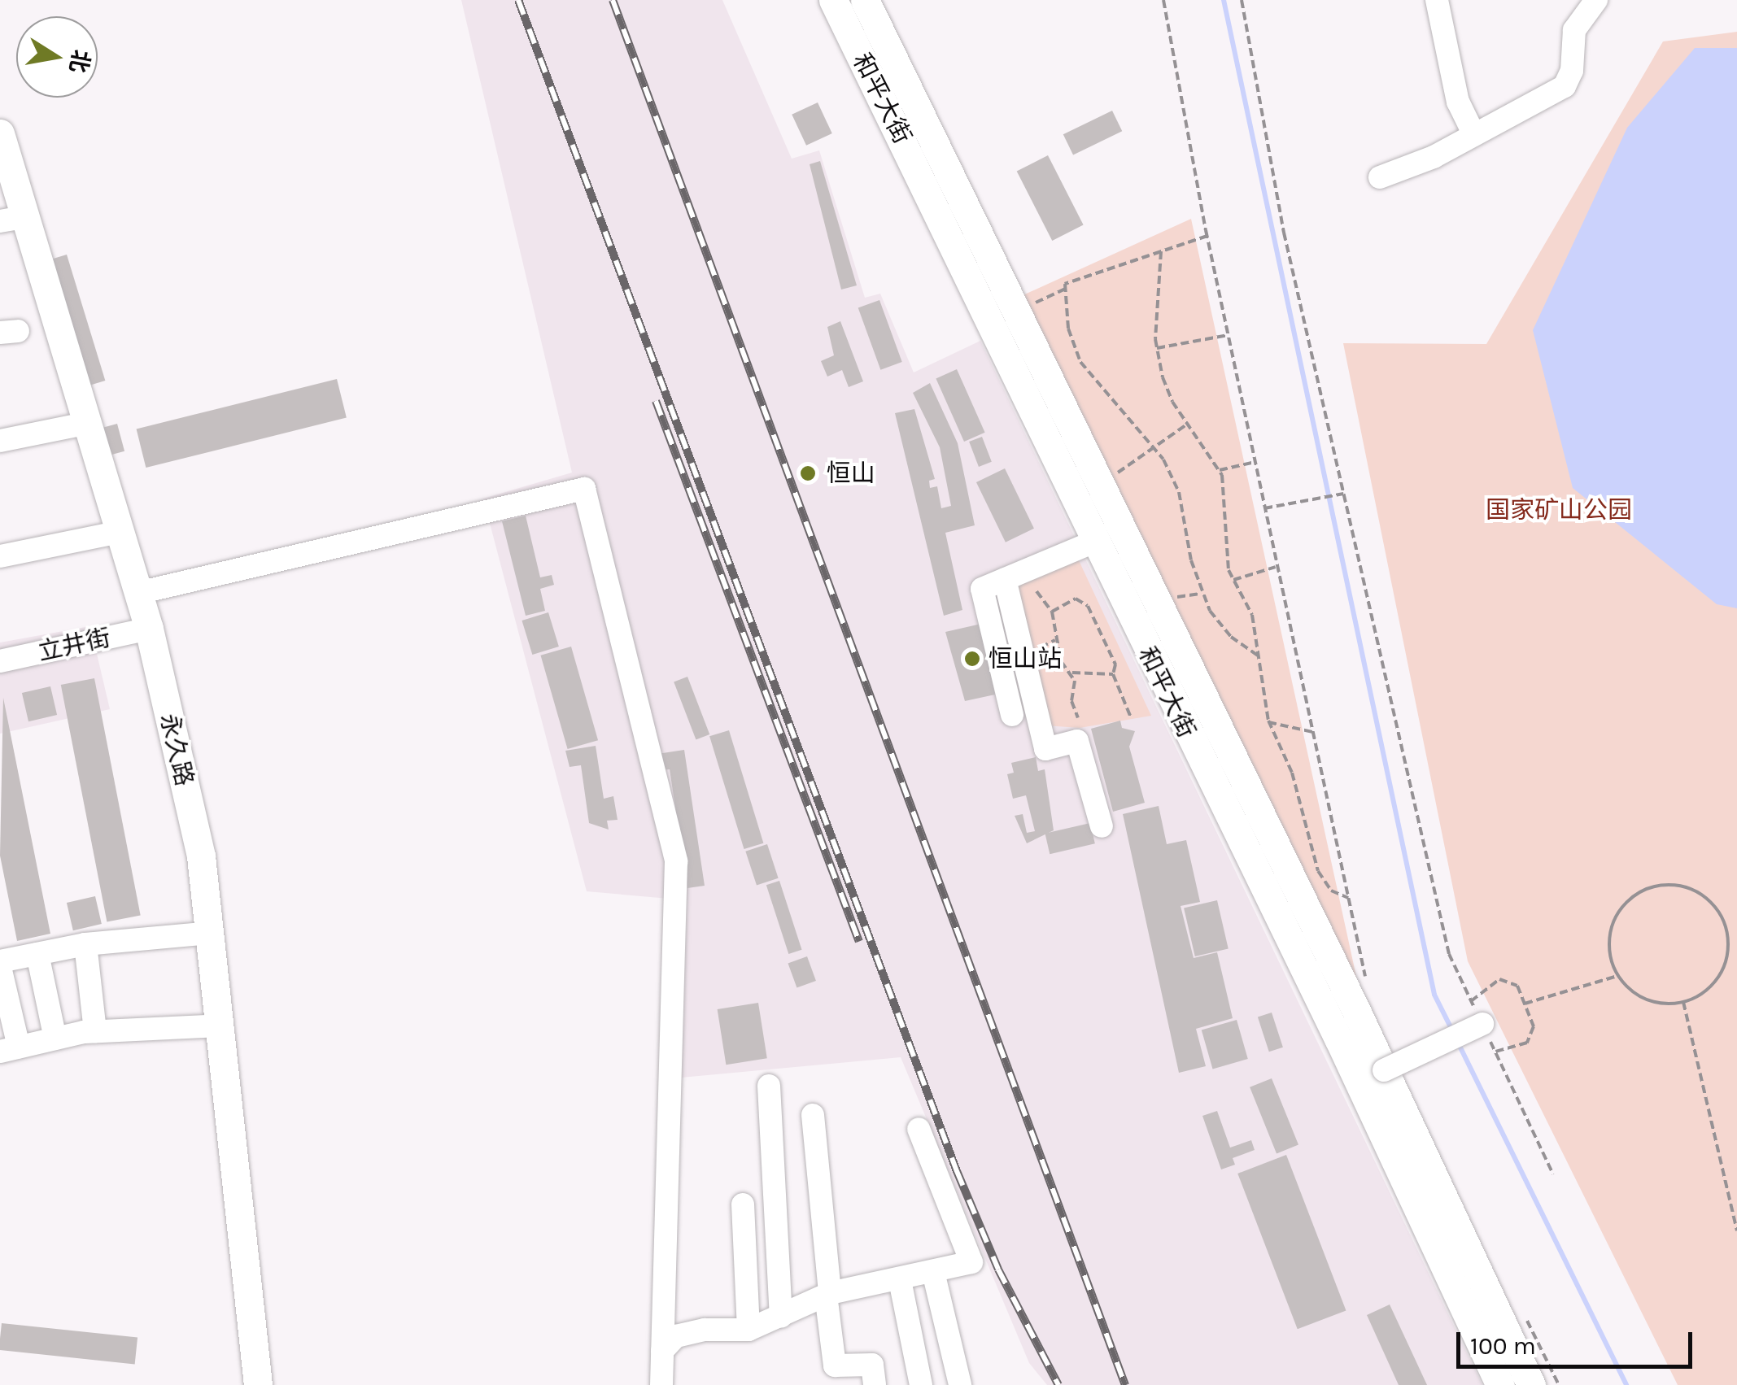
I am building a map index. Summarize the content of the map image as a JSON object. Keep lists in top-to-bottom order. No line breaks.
{"streets":{"main road":["和平大街","永久路"],"street":["立井街"]},"crossings":[["立井街","永久路"]],"parks":["国家矿山公园"],"places":["恒山","恒山站"],"scale_bar":"100 m","north":"right"}
